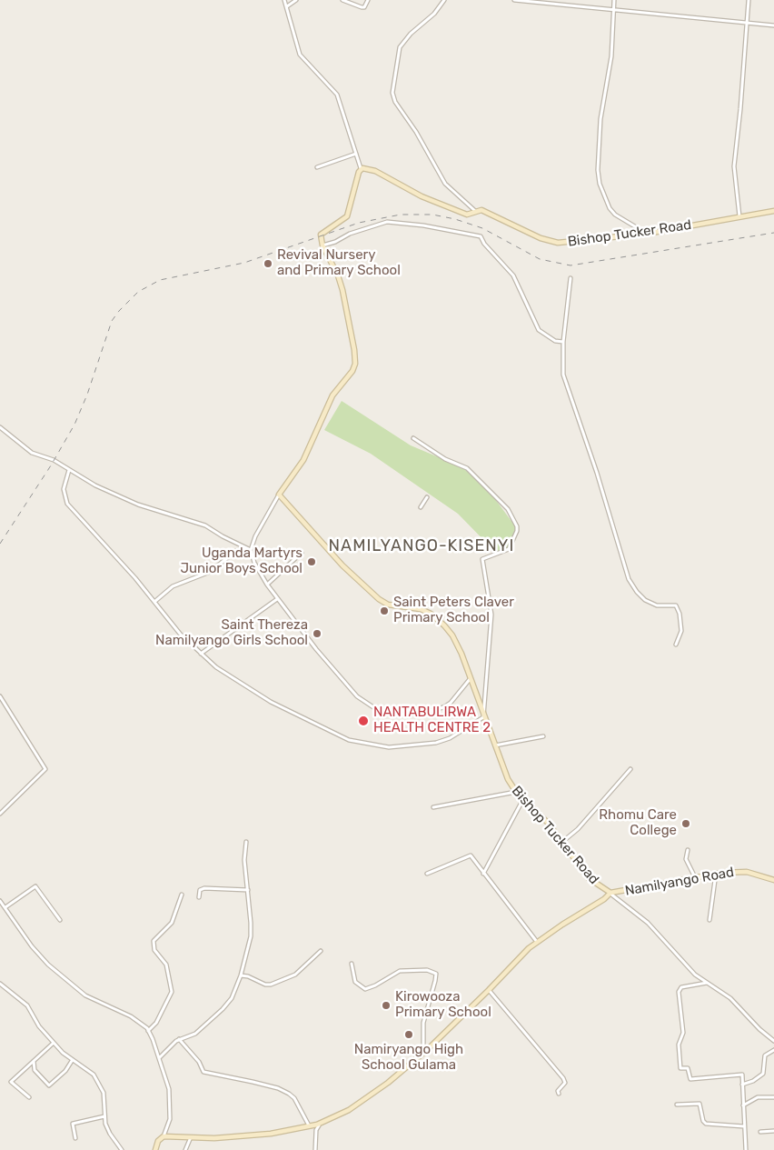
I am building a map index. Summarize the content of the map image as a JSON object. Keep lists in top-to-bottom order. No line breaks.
{"streets":{"main road":["Bishop Tucker Road","Namilyango Road"]},"crossings":[["Bishop Tucker Road","Namilyango Road"]],"districts":["NAMILYANGO-KISENYI"],"places":["Revival Nursery and Primary School","Uganda Martyrs Junior Boys School","Saint Peters Claver Primary School","Saint Thereza Namilyango Girls School","NANTABULIRWA HEALTH CENTRE 2","Rhomu Care College","Kirowooza Primary School","Namiryango High School Gulama"]}
